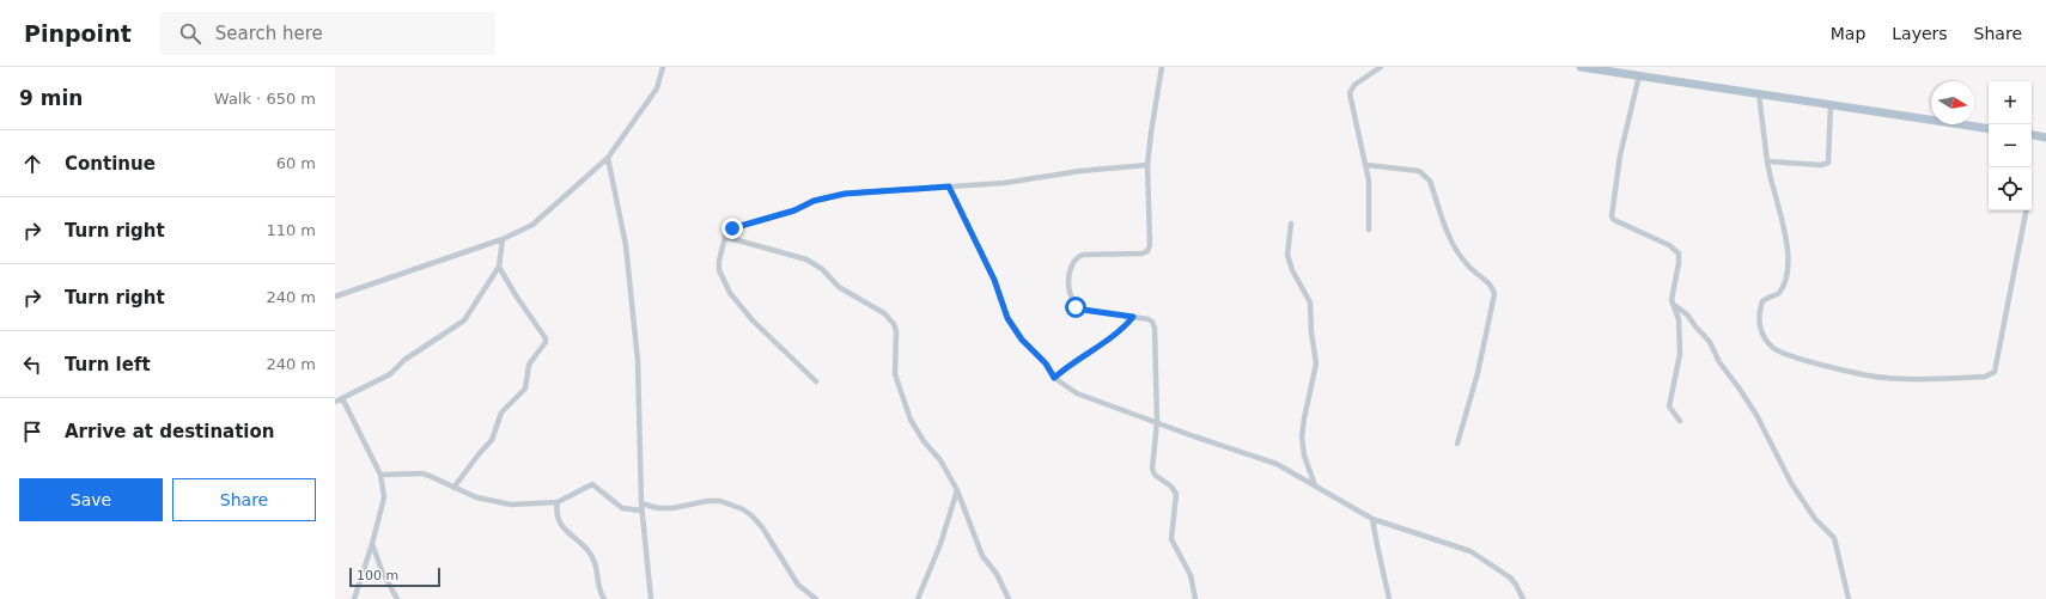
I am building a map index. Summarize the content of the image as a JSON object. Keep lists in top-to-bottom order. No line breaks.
{"scale_bar":"100 m","north":"right","page":{"header":"Pinpoint","search":"Search here","nav":["Map","Layers","Share"],"heading":["9 min","Walk · 650 m"],"map_buttons":["+","−"],"list":[["Continue","60 m"],["Turn right","110 m"],["Turn right","240 m"],["Turn left","240 m"],"Arrive at destination"],"buttons":["Save","Share"],"scale":"100 m"}}
